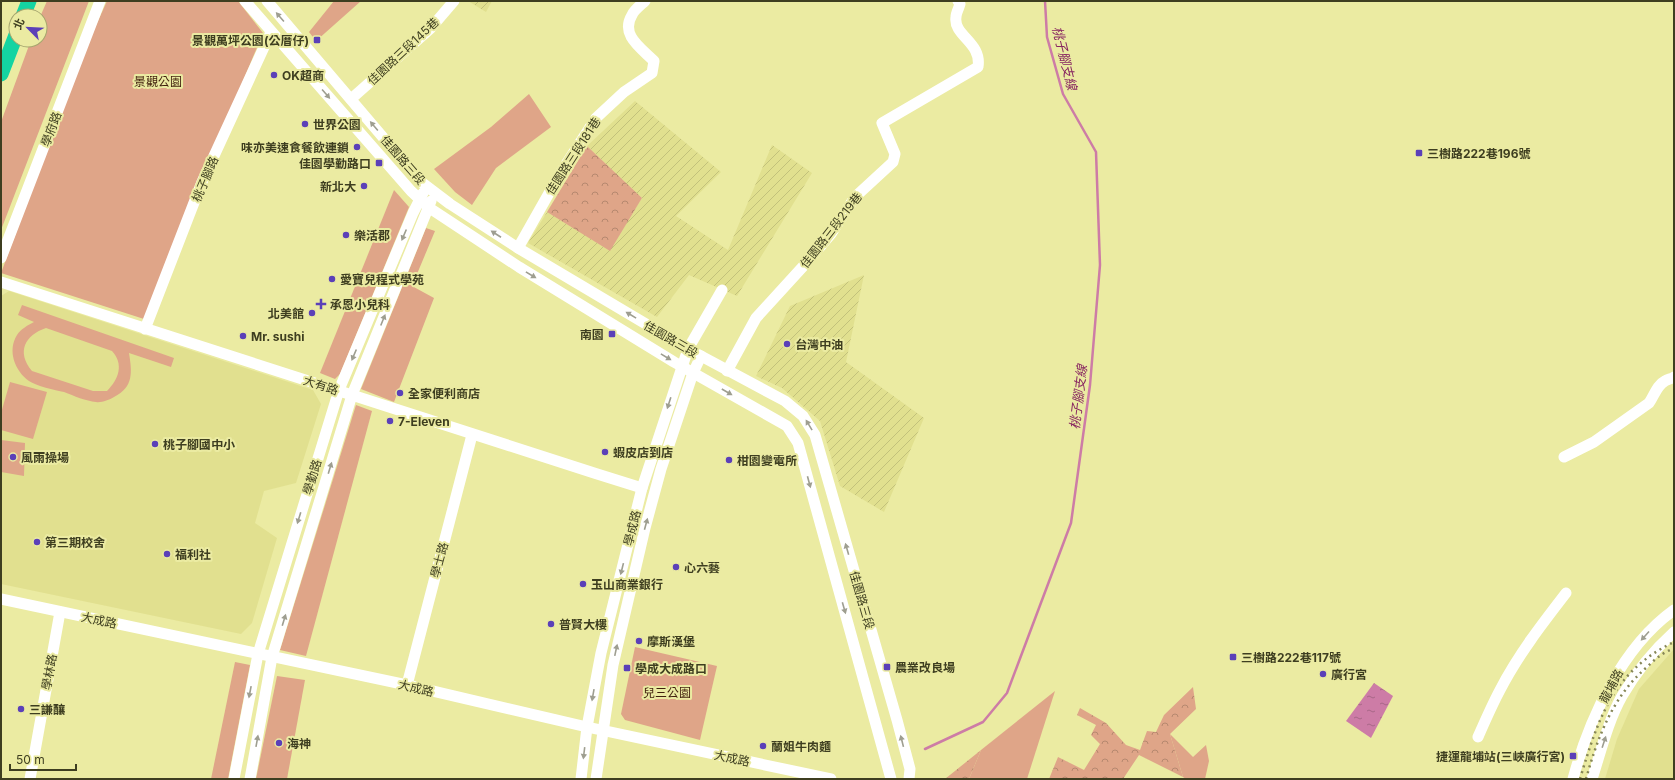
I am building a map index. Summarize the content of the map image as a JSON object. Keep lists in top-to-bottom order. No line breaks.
{"streets":{"street":["佳園路三段145巷","學府路","佳園路三段181巷","佳園路三段","桃子腳路","佳園路三段219巷","大有路","學勤路","學成路","學士路","大成路","學林路","龍埔路"]},"crossings":[["佳園路三段145巷","佳園路三段"],["佳園路三段181巷","佳園路三段"],["佳園路三段","桃子腳路"],["佳園路三段","佳園路三段219巷"],["佳園路三段","學勤路"],["佳園路三段","學成路"],["桃子腳路","大有路"],["大有路","學勤路"],["大有路","學成路"],["大有路","學士路"],["學勤路","大成路"],["學成路","大成路"],["學士路","大成路"],["大成路","學林路"]],"water":["桃子腳支線"],"parks":["景觀公園","兒三公園"],"places":{"transit":["景觀萬坪公園(公厝仔)","三樹路222巷196號","佳園學勤路口","南園","三樹路222巷117號","農業改良場","學成大成路口","捷運龍埔站(三峽廣行宮)"],"other":["OK超商","世界公園","味亦美速食餐飲連鎖","新北大","樂活郡","愛寶兒程式學苑","北美館","Mr. sushi","台灣中油","全家便利商店","7-Eleven","桃子腳國中小","蝦皮店到店","風雨操場","柑園變電所","第三期校舍","福利社","心六藝","玉山商業銀行","普賢大樓","摩斯漢堡","廣行宮","三謙釀","海神","蘭姐牛肉麵"],"health":["承恩小兒科"]},"scale_bar":"50 m","north":"top left"}
